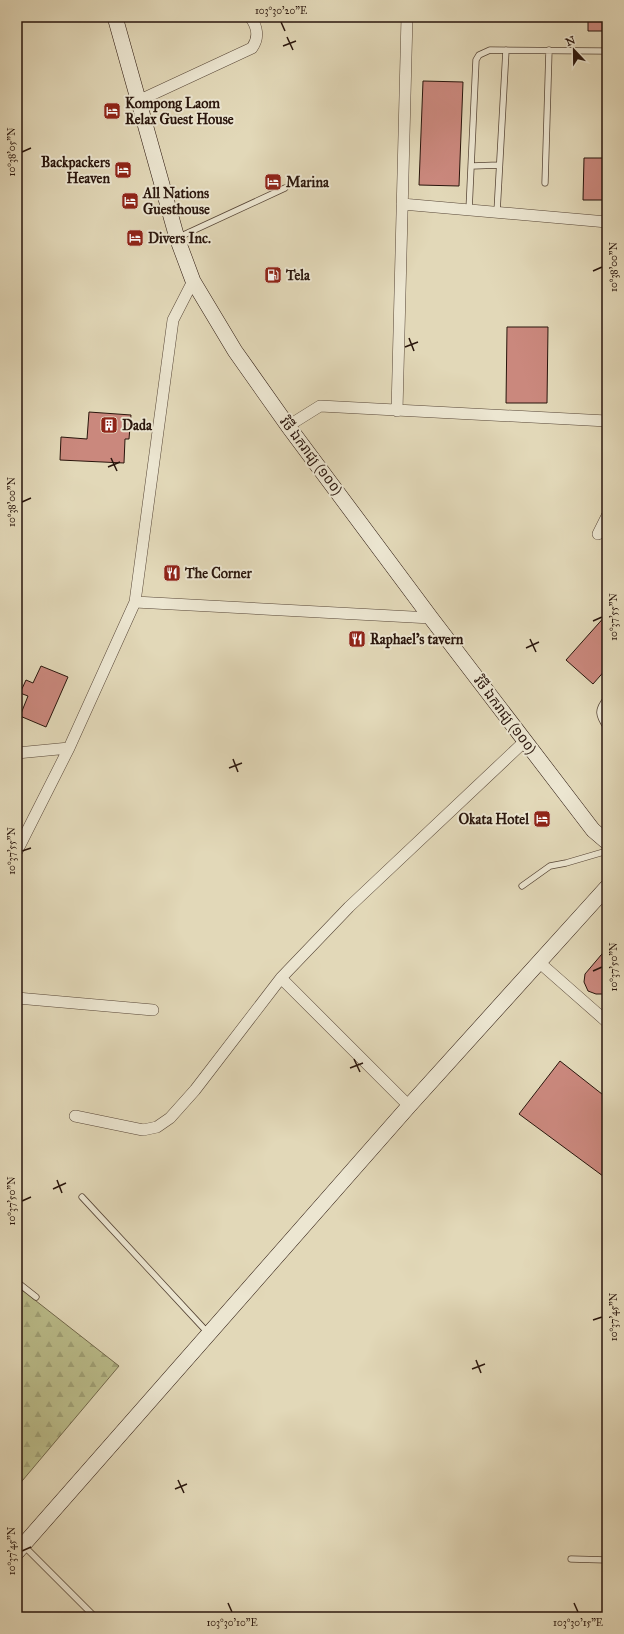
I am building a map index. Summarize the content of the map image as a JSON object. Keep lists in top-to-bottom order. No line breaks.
{"streets":{"street":["វិថី ឯករាជ្យ (១០០)"]},"places":{"hotel":["Kompong Laom Relax Guest House","Backpackers Heaven","Marina","All Nations Guesthouse","Divers Inc.","Okata Hotel"],"fuel station":["Tela"],"building":["Dada"],"restaurant":["The Corner","Raphael's tavern"]},"north":"top","coordinates":["103°30'20\"E","10°38'05\"N","10°38'00\"N","10°37'55\"N","10°37'50\"N","10°37'45\"N","103°30'10\"E","103°30'15\"E"]}
